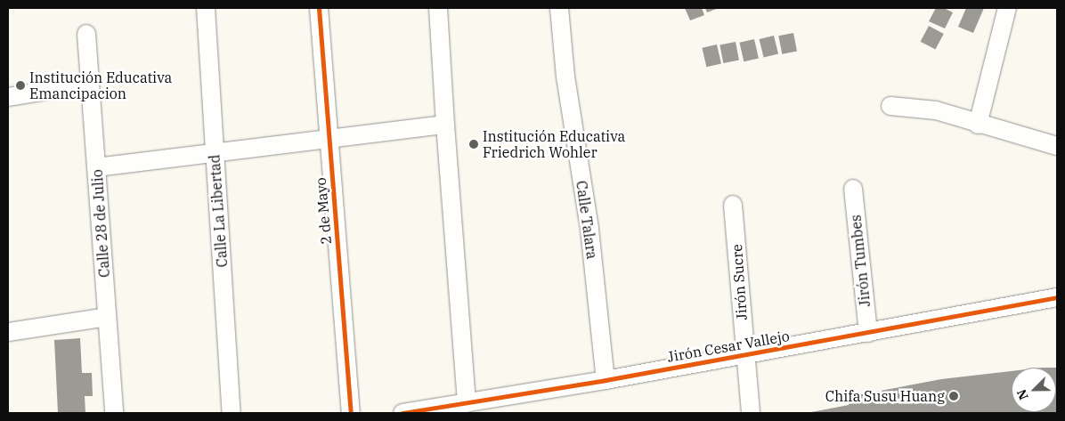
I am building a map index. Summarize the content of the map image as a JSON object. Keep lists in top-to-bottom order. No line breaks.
{"streets":{"street":["Calle La Libertad","2 de Mayo","Calle Talara","Calle 28 de Julio","Jirón Tumbes","Jirón Sucre","Jirón Cesar Vallejo"]},"crossings":[["Calle Talara","Jirón Cesar Vallejo"],["Jirón Tumbes","Jirón Cesar Vallejo"],["Jirón Sucre","Jirón Cesar Vallejo"]],"places":["Institución Educativa Emancipacion","Institución Educativa Friedrich Wohler","Chifa Susu Huang"],"north":"bottom left"}
